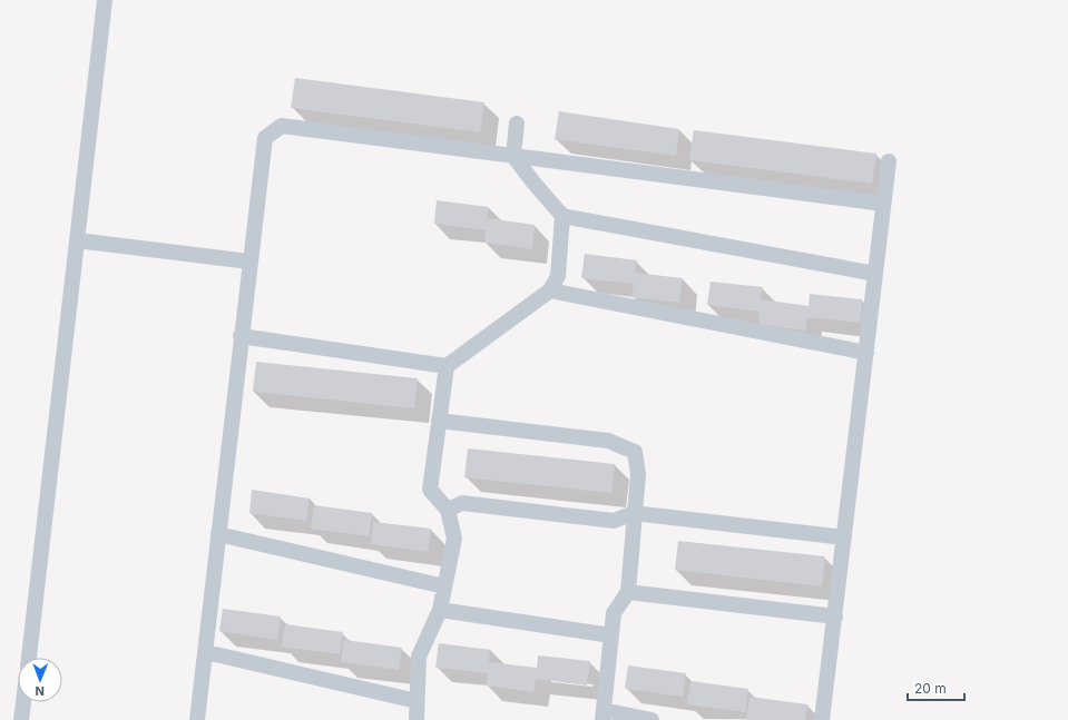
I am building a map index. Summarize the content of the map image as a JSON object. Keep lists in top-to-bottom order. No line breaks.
{"scale_bar":"20 m","north":"bottom"}
